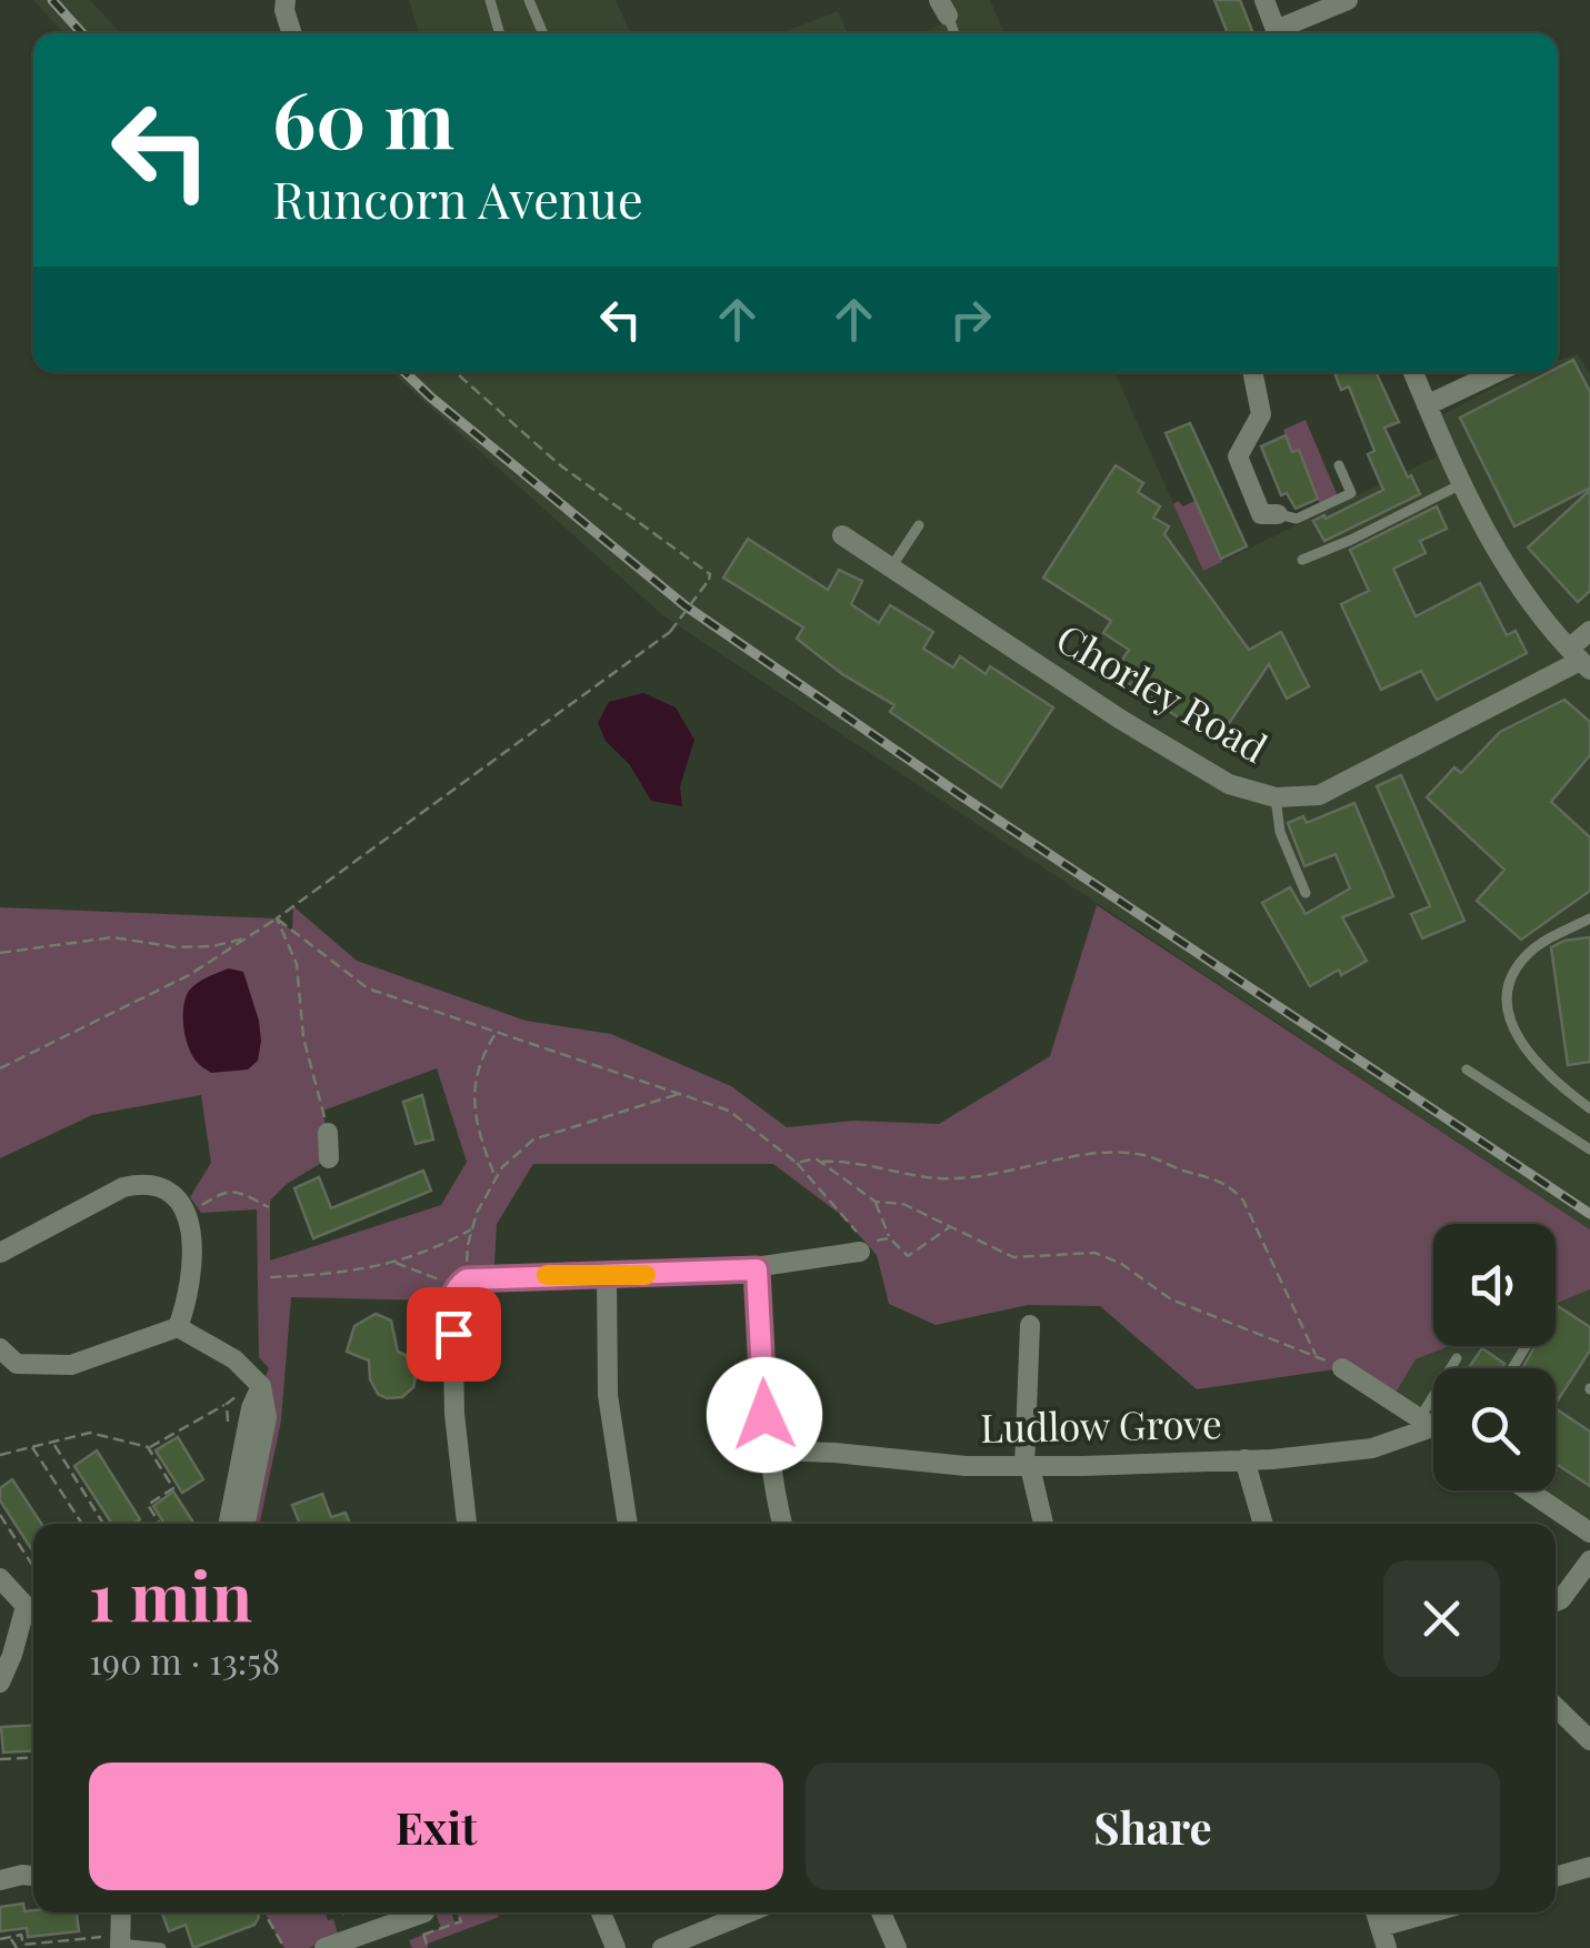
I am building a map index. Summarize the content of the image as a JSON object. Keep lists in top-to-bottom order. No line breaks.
{"streets":{"street":["Chorley Road","Ludlow Grove"]},"page":{"turn":["60 m","Runcorn Avenue"],"heading":["1 min","190 m · 13:58"],"buttons":["Exit","Share"]}}
